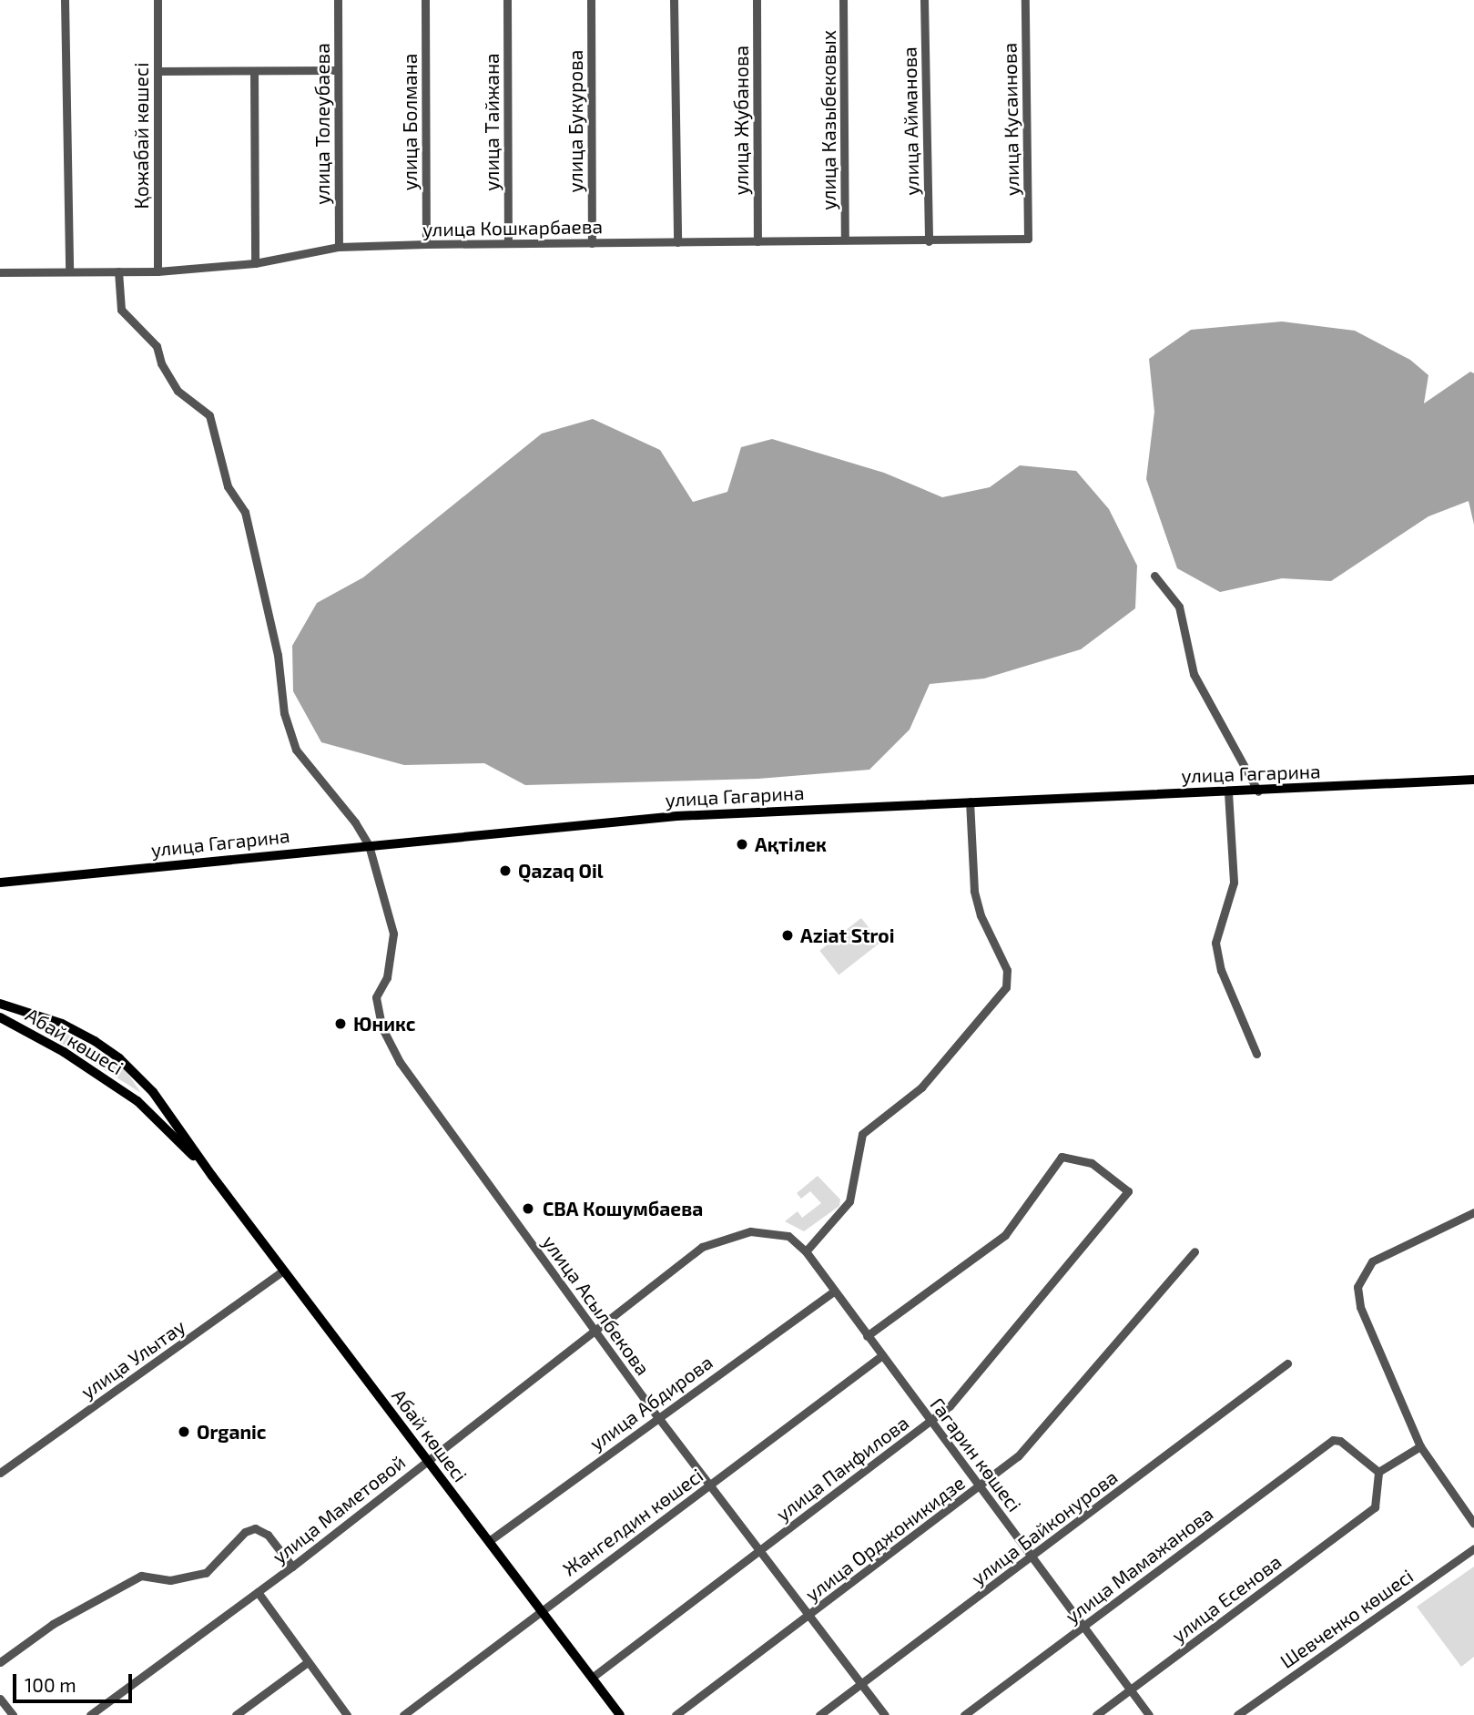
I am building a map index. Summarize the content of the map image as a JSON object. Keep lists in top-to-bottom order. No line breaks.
{"streets":{"main road":["улица Гагарина","Абай көшесі"],"street":["улица Кусаинова","улица Жубанова","улица Казыбековых","улица Букурова","улица Айманова","улица Болмана","улица Тайжана","улица Толеубаева","Қожабай көшесі","улица Кошкарбаева","улица Асылбекова","улица Улытау","улица Абдирова","Гагарин көшесі","улица Панфилова","улица Маметовой","Жангелдин көшесі","улица Байконурова","улица Орджоникидзе","улица Мамажанова","улица Есенова","Шевченко көшесі"]},"crossings":[["улица Кусаинова","улица Кошкарбаева"],["улица Жубанова","улица Кошкарбаева"],["улица Казыбековых","улица Кошкарбаева"],["улица Букурова","улица Кошкарбаева"],["улица Айманова","улица Кошкарбаева"],["улица Болмана","улица Кошкарбаева"],["улица Тайжана","улица Кошкарбаева"],["улица Толеубаева","улица Кошкарбаева"],["Қожабай көшесі","улица Кошкарбаева"],["улица Кошкарбаева","улица Асылбекова"],["улица Гагарина","улица Асылбекова"],["Абай көшесі","улица Улытау"],["Абай көшесі","улица Абдирова"],["Абай көшесі","улица Панфилова"],["Абай көшесі","улица Маметовой"],["Абай көшесі","Жангелдин көшесі"],["улица Асылбекова","улица Абдирова"],["улица Асылбекова","улица Панфилова"],["улица Асылбекова","улица Маметовой"],["улица Асылбекова","Жангелдин көшесі"],["улица Асылбекова","улица Байконурова"],["улица Асылбекова","улица Орджоникидзе"],["улица Абдирова","Гагарин көшесі"],["Гагарин көшесі","улица Панфилова"],["Гагарин көшесі","улица Маметовой"],["Гагарин көшесі","Жангелдин көшесі"],["Гагарин көшесі","улица Байконурова"],["Гагарин көшесі","улица Орджоникидзе"],["Гагарин көшесі","улица Мамажанова"],["Гагарин көшесі","улица Есенова"],["улица Мамажанова","улица Есенова"]],"places":["Ақтілек","Qazaq Oil","Aziat Stroi","Юникс","СВА Кошумбаева","Organic"],"scale_bar":"100 m"}
